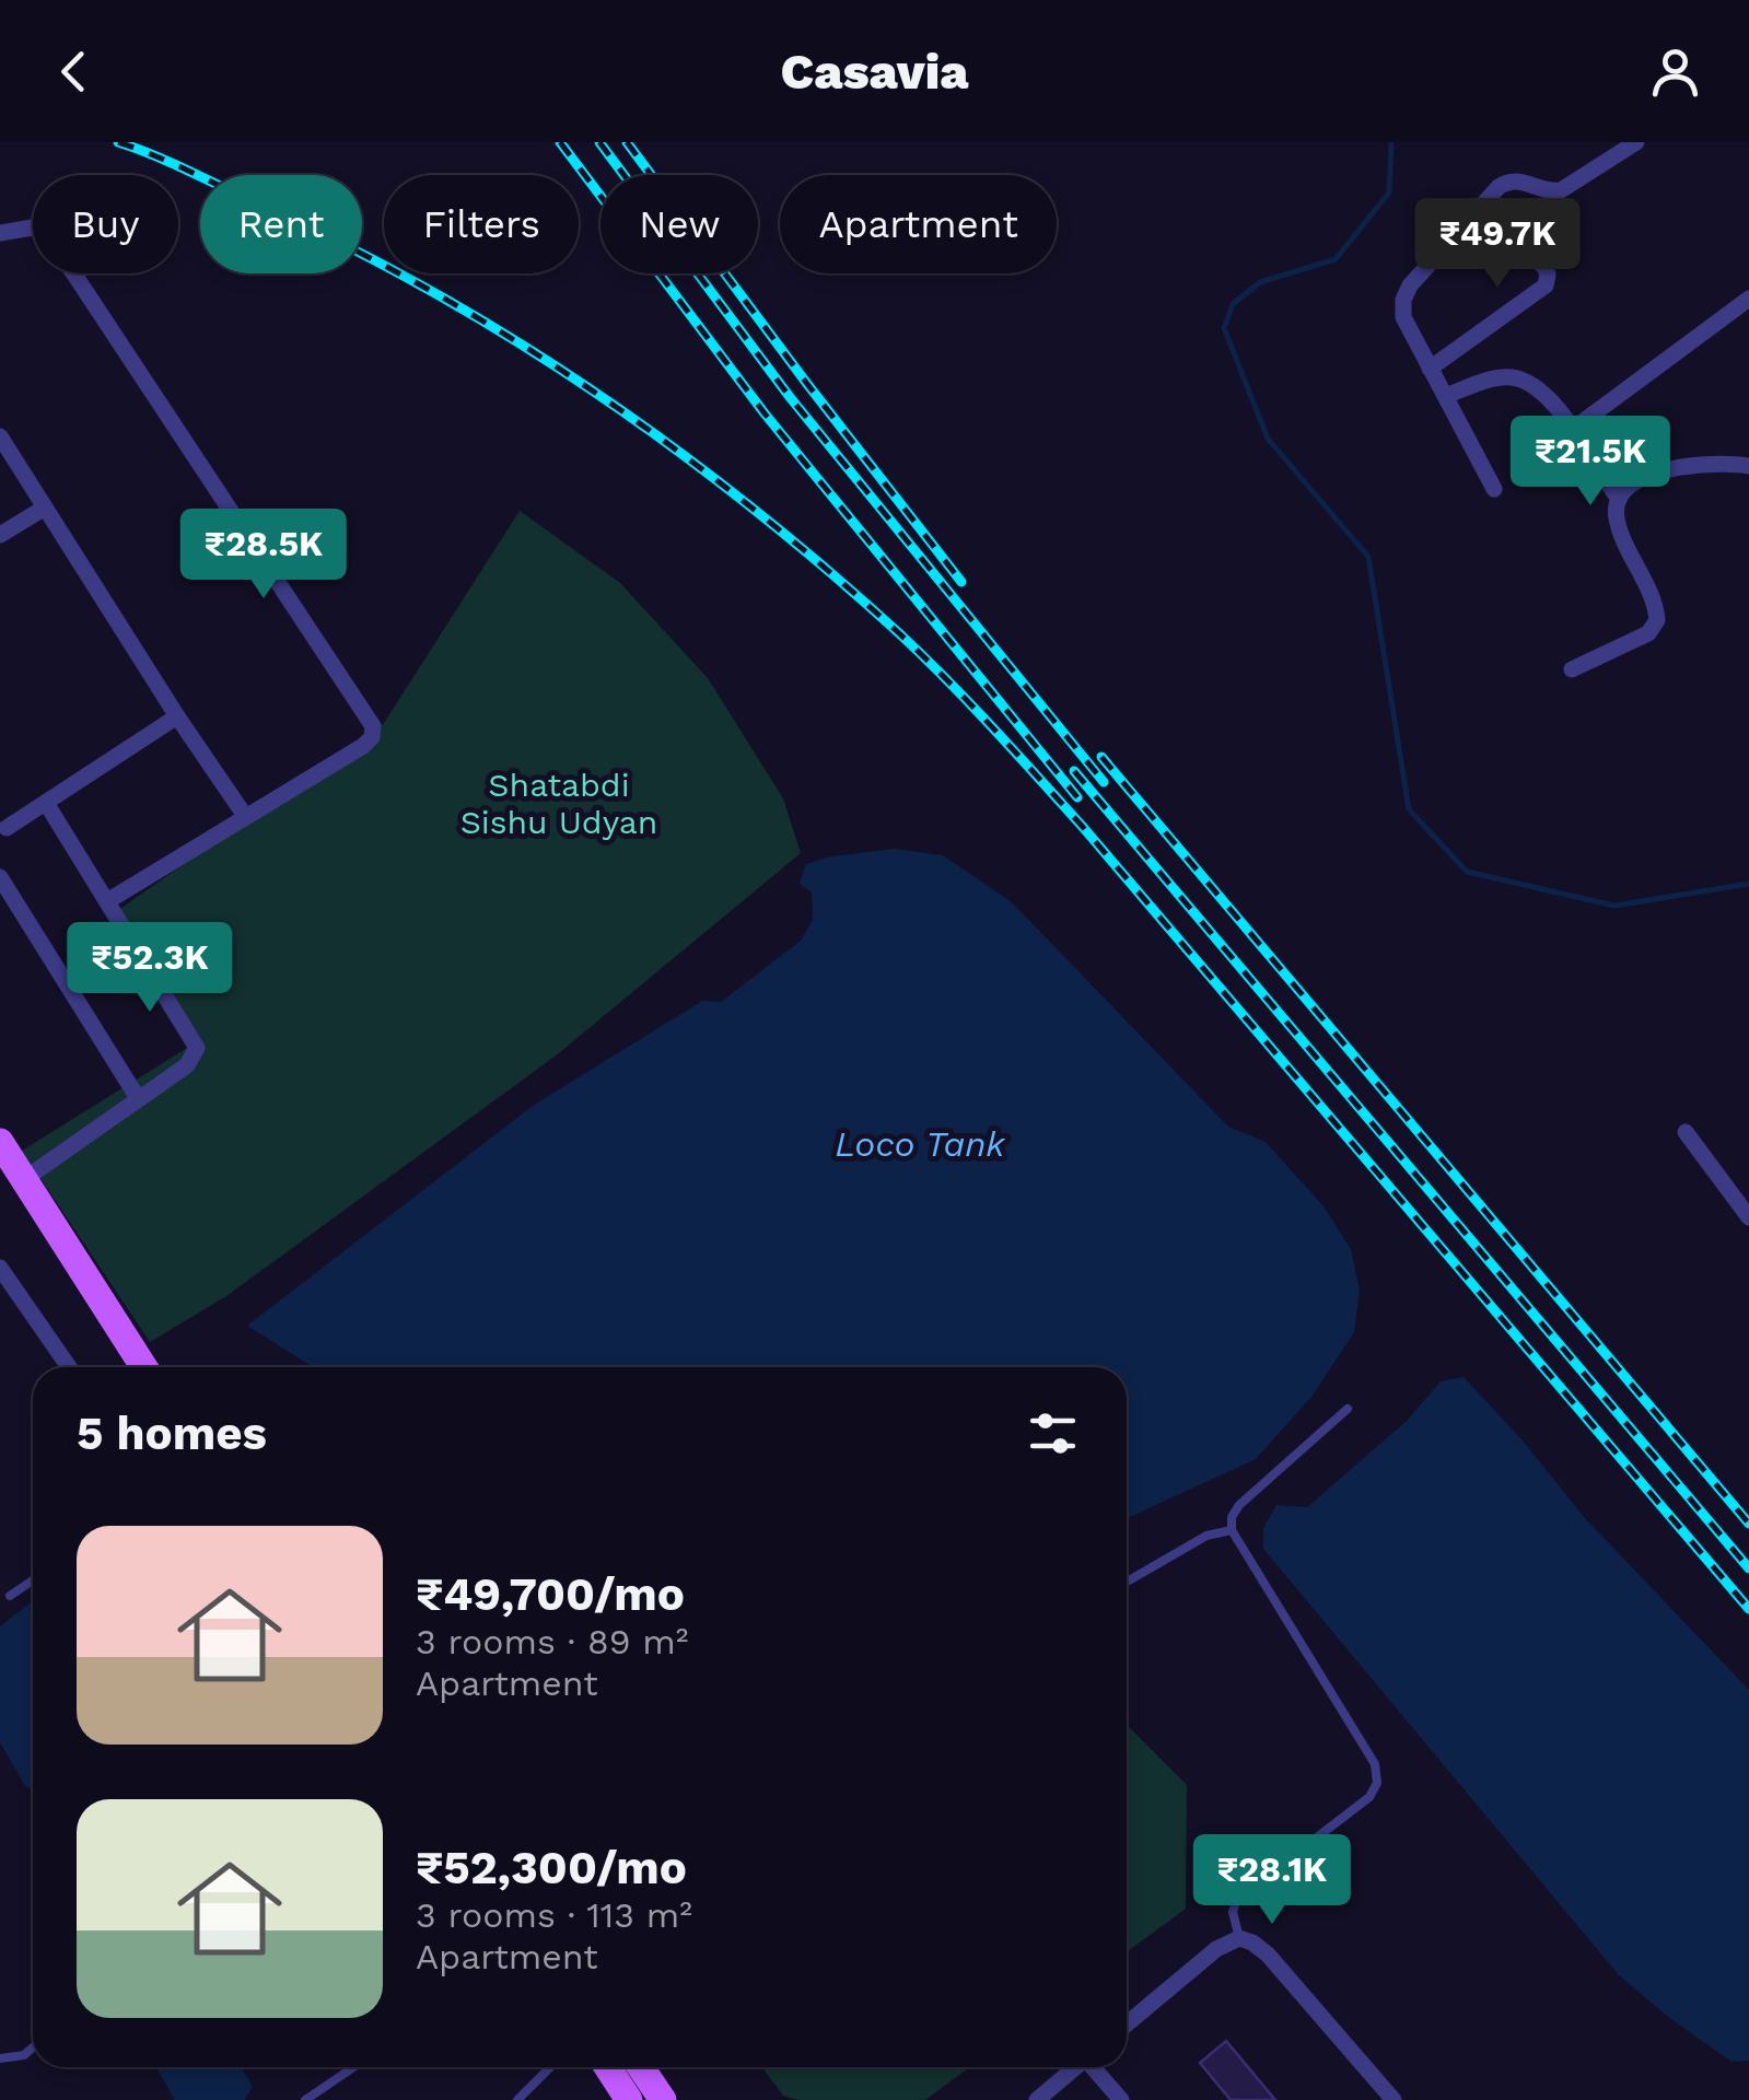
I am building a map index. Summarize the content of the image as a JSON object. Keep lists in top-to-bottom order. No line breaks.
{"water":["Loco Tank"],"parks":["Shatabdi Sishu Udyan"],"page":{"header":"Casavia","chip":["Buy","Rent","Filters","New","Apartment"],"price":["₹49.7K","₹21.5K","₹28.5K","₹52.3K","₹28.1K"],"heading":"5 homes","list":[{"name":"₹49,700/mo","note":"3 rooms · 89 m² · Apartment"},{"name":"₹52,300/mo","note":"3 rooms · 113 m² · Apartment"}]}}
